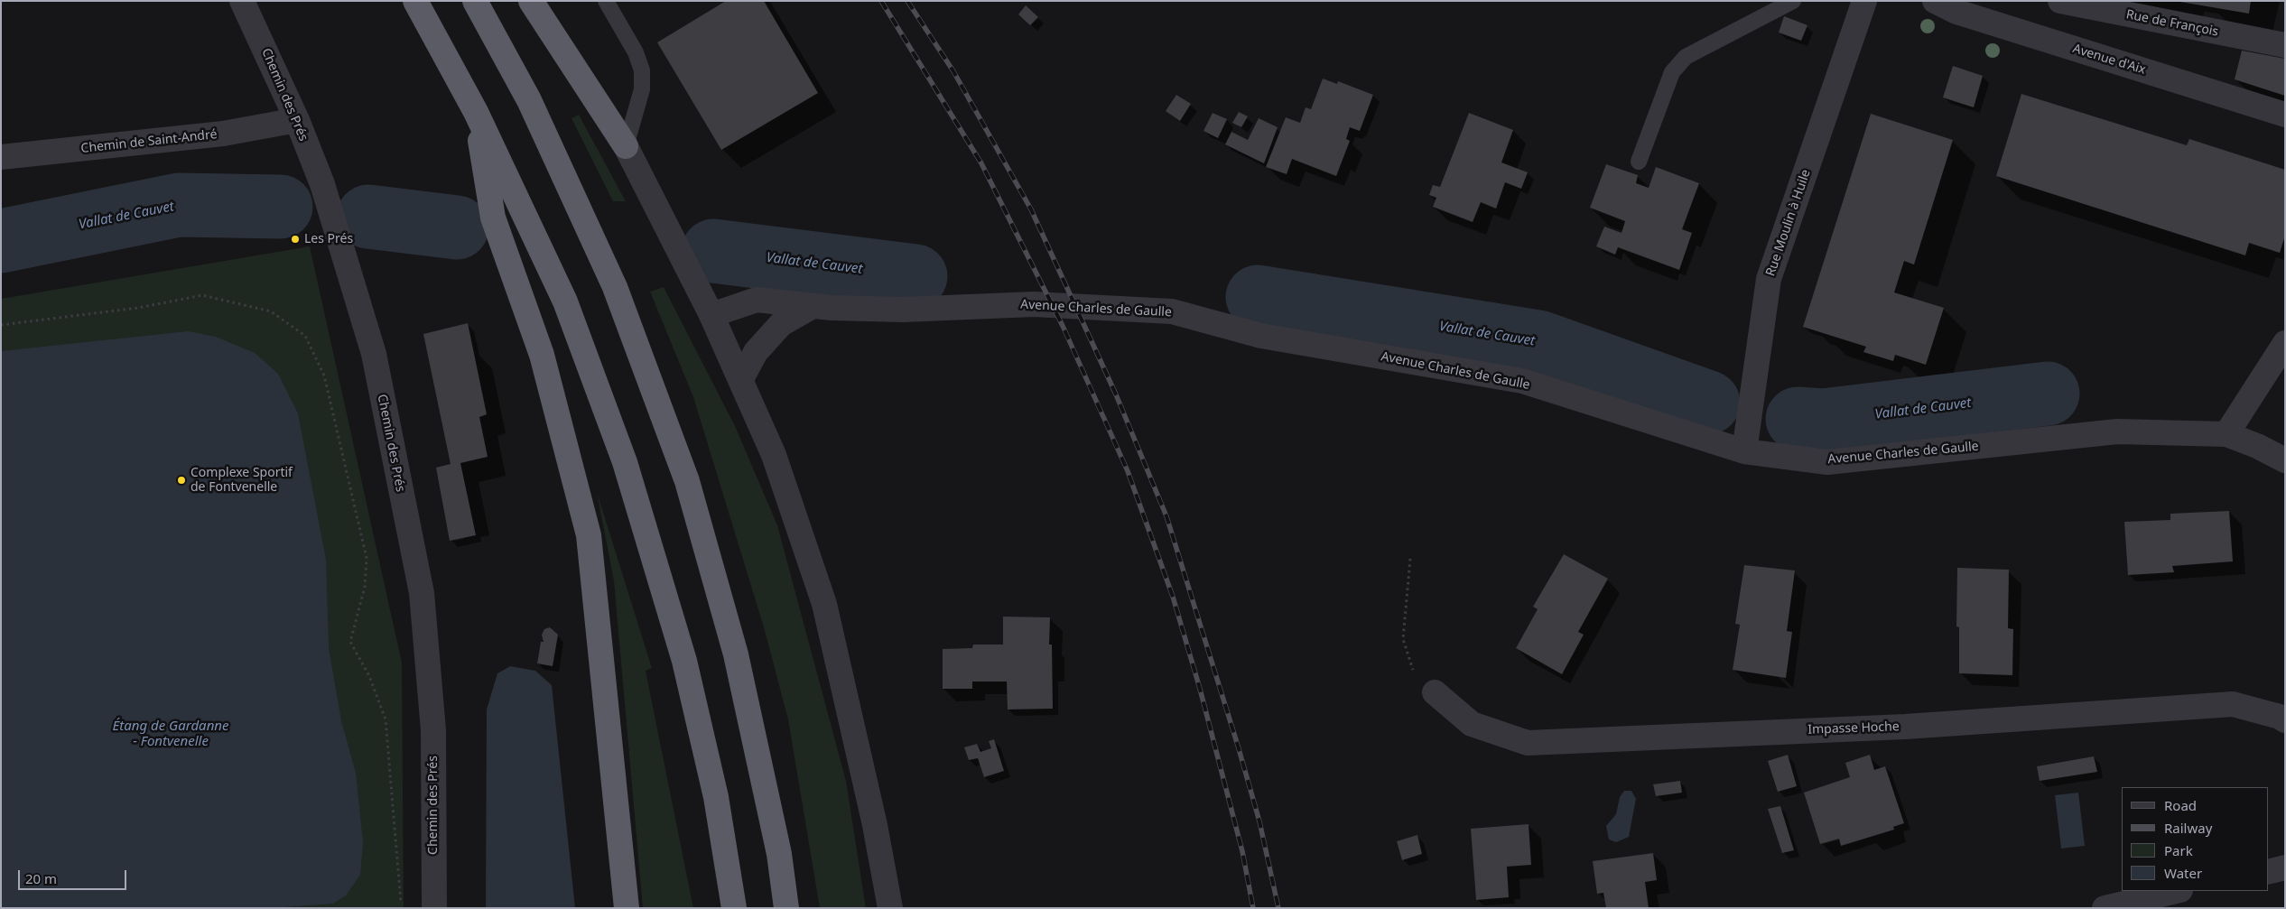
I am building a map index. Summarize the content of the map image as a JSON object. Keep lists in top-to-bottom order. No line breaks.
{"streets":{"street":["Rue de François","Avenue d'Aix","Chemin des Prés","Chemin de Saint-André","Rue Moulin à Huile","Avenue Charles de Gaulle","Impasse Hoche"]},"crossings":[["Chemin des Prés","Chemin de Saint-André"],["Rue Moulin à Huile","Avenue Charles de Gaulle"]],"water":["Vallat de Cauvet","Étang de Gardanne - Fontvenelle"],"places":["Les Prés","Complexe Sportif de Fontvenelle"],"legend":["Road","Railway","Park","Water"],"scale_bar":"20 m"}
